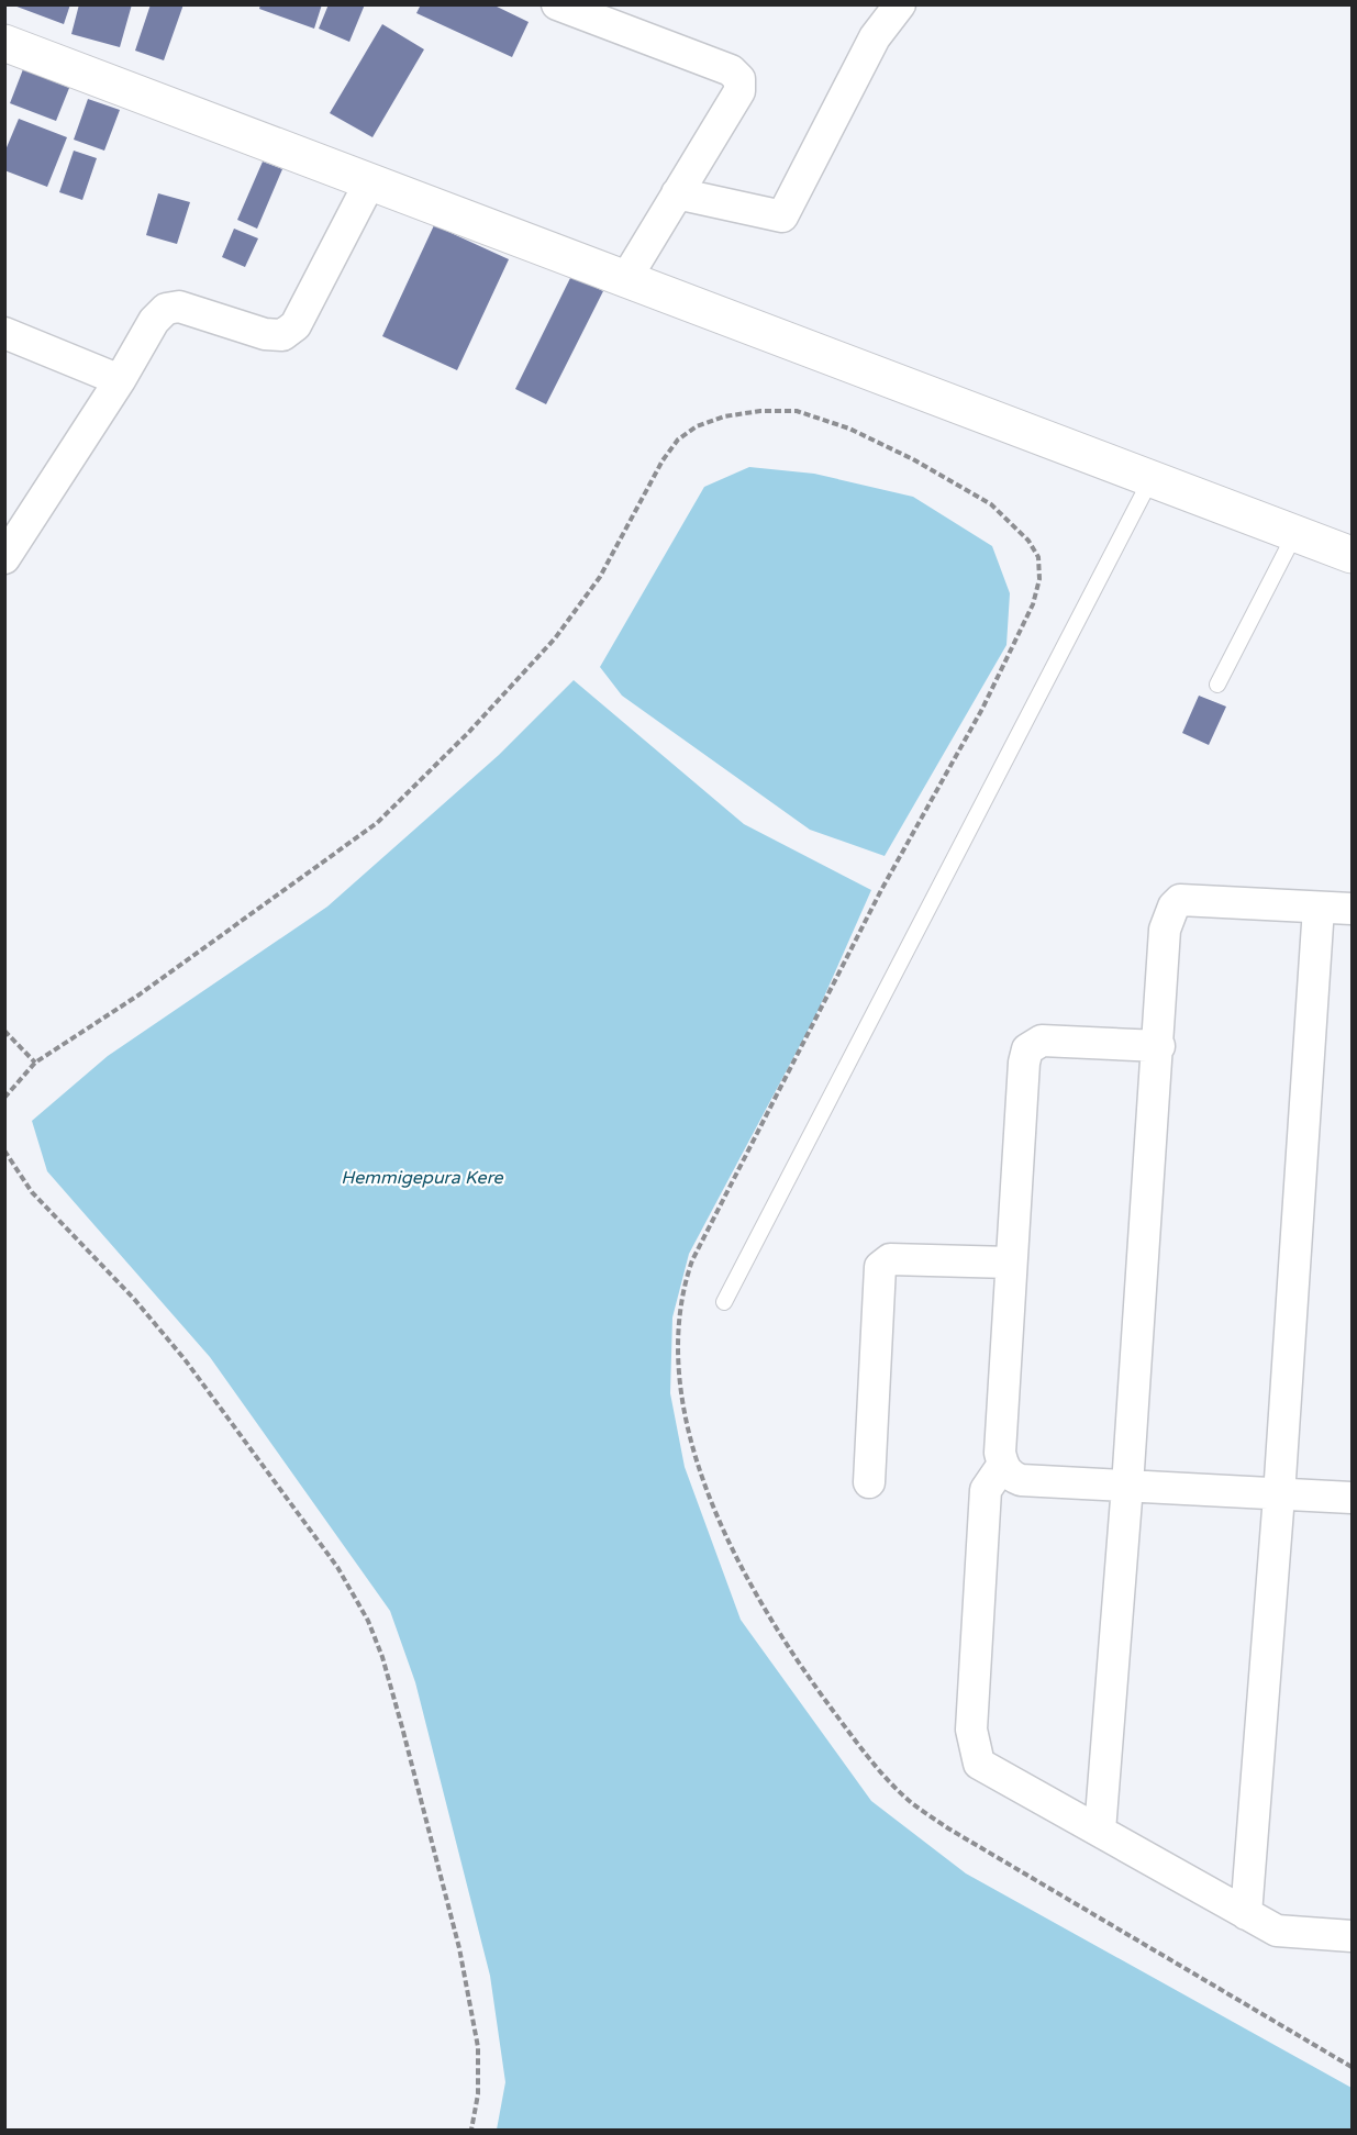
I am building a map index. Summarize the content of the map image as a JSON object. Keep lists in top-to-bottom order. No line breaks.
{"water":["Hemmigepura Kere"]}
